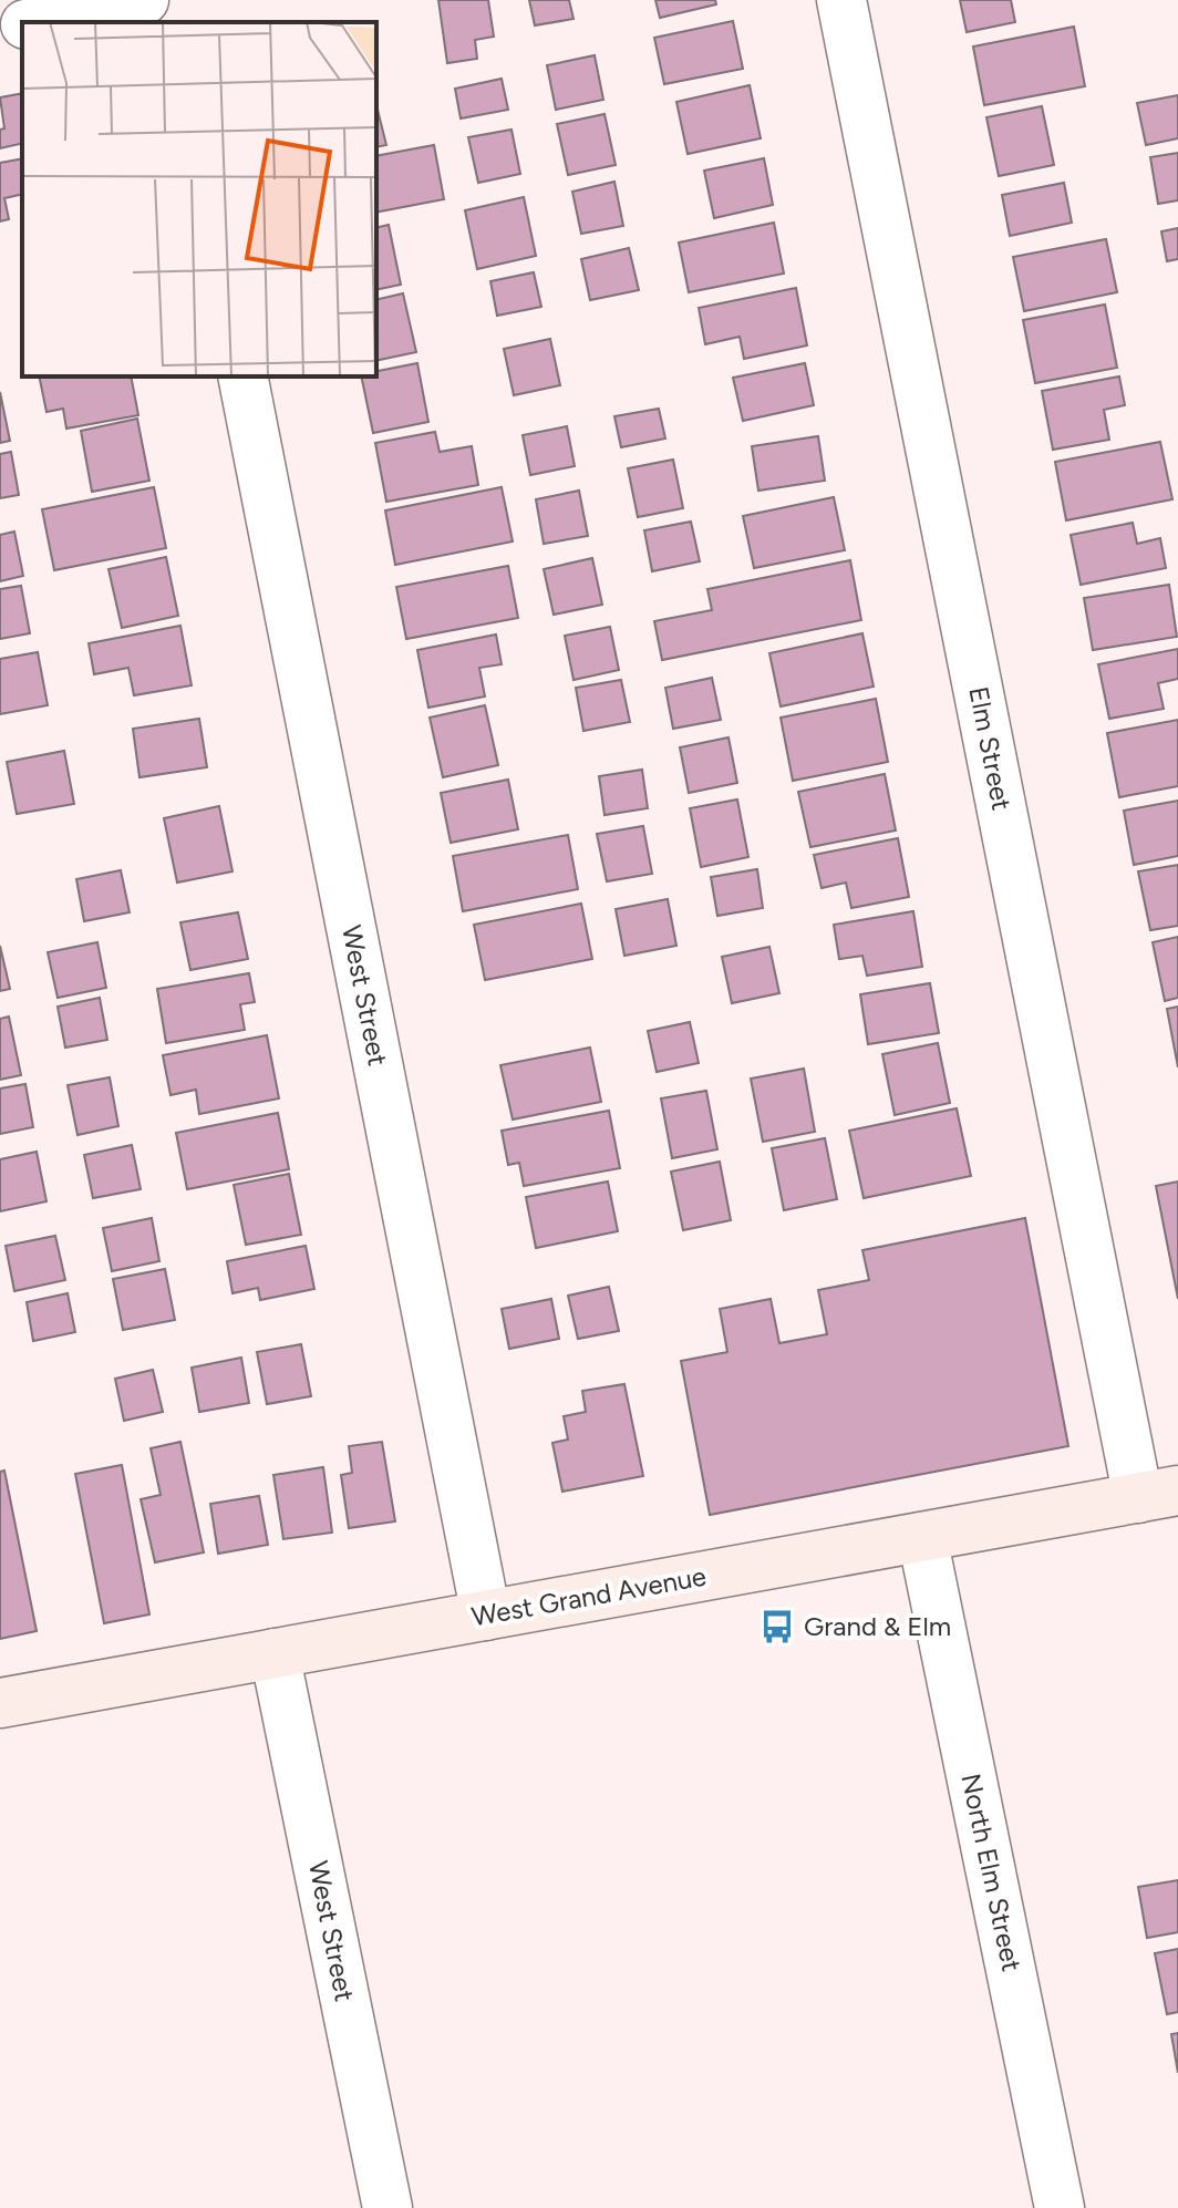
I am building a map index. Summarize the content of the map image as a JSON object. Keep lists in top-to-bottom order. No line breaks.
{"streets":{"main road":["West Grand Avenue"],"street":["Elm Street","West Street","North Elm Street"]},"crossings":[["Elm Street","West Grand Avenue"],["West Street","West Grand Avenue"],["West Grand Avenue","North Elm Street"]],"places":{"bus stop":["Grand & Elm"]}}
